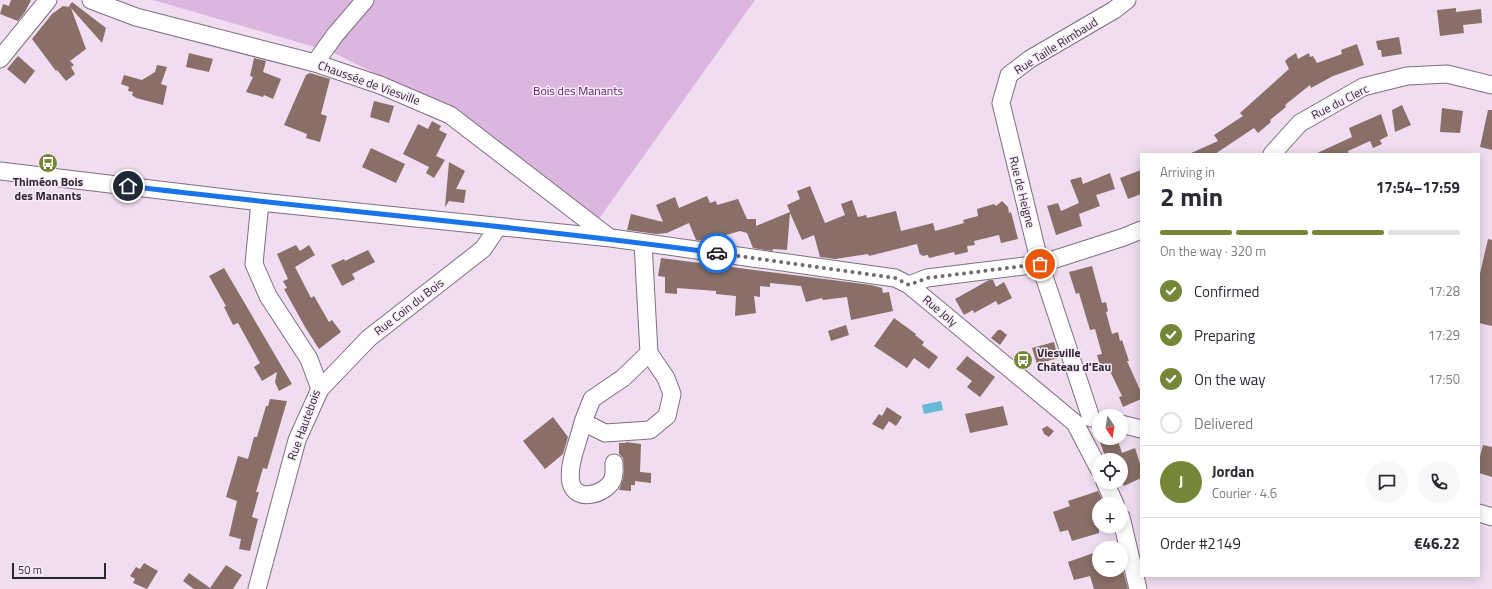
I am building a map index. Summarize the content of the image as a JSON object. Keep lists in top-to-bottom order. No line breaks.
{"streets":{"street":["Rue Taille Rimbaud","Chaussée de Viesville","Rue du Clerc","Rue de Heigne","Rue Coin du Bois","Rue Joly","Rue Hautebois"]},"crossings":[["Rue Taille Rimbaud","Rue de Heigne"],["Chaussée de Viesville","Rue Joly"],["Rue de Heigne","Rue Joly"],["Rue Coin du Bois","Rue Joly"],["Rue Coin du Bois","Rue Hautebois"],["Rue Joly","Rue Hautebois"]],"parks":["Bois des Manants"],"places":{"bus stop":["Thiméon Bois des Manants","Viesville Château d'Eau"]},"scale_bar":"50 m","north":"bottom","page":{"heading":["2 min","Arriving in","17:54–17:59"],"panel":["Jordan","Courier · 4.6","Order #2149","€46.22"],"bar":"On the way · 320 m","list":[["Confirmed","17:28"],["Preparing","17:29"],["On the way","17:50"],"Delivered"],"map_buttons":["+","−"],"round":"J","scale":"50 m"}}
